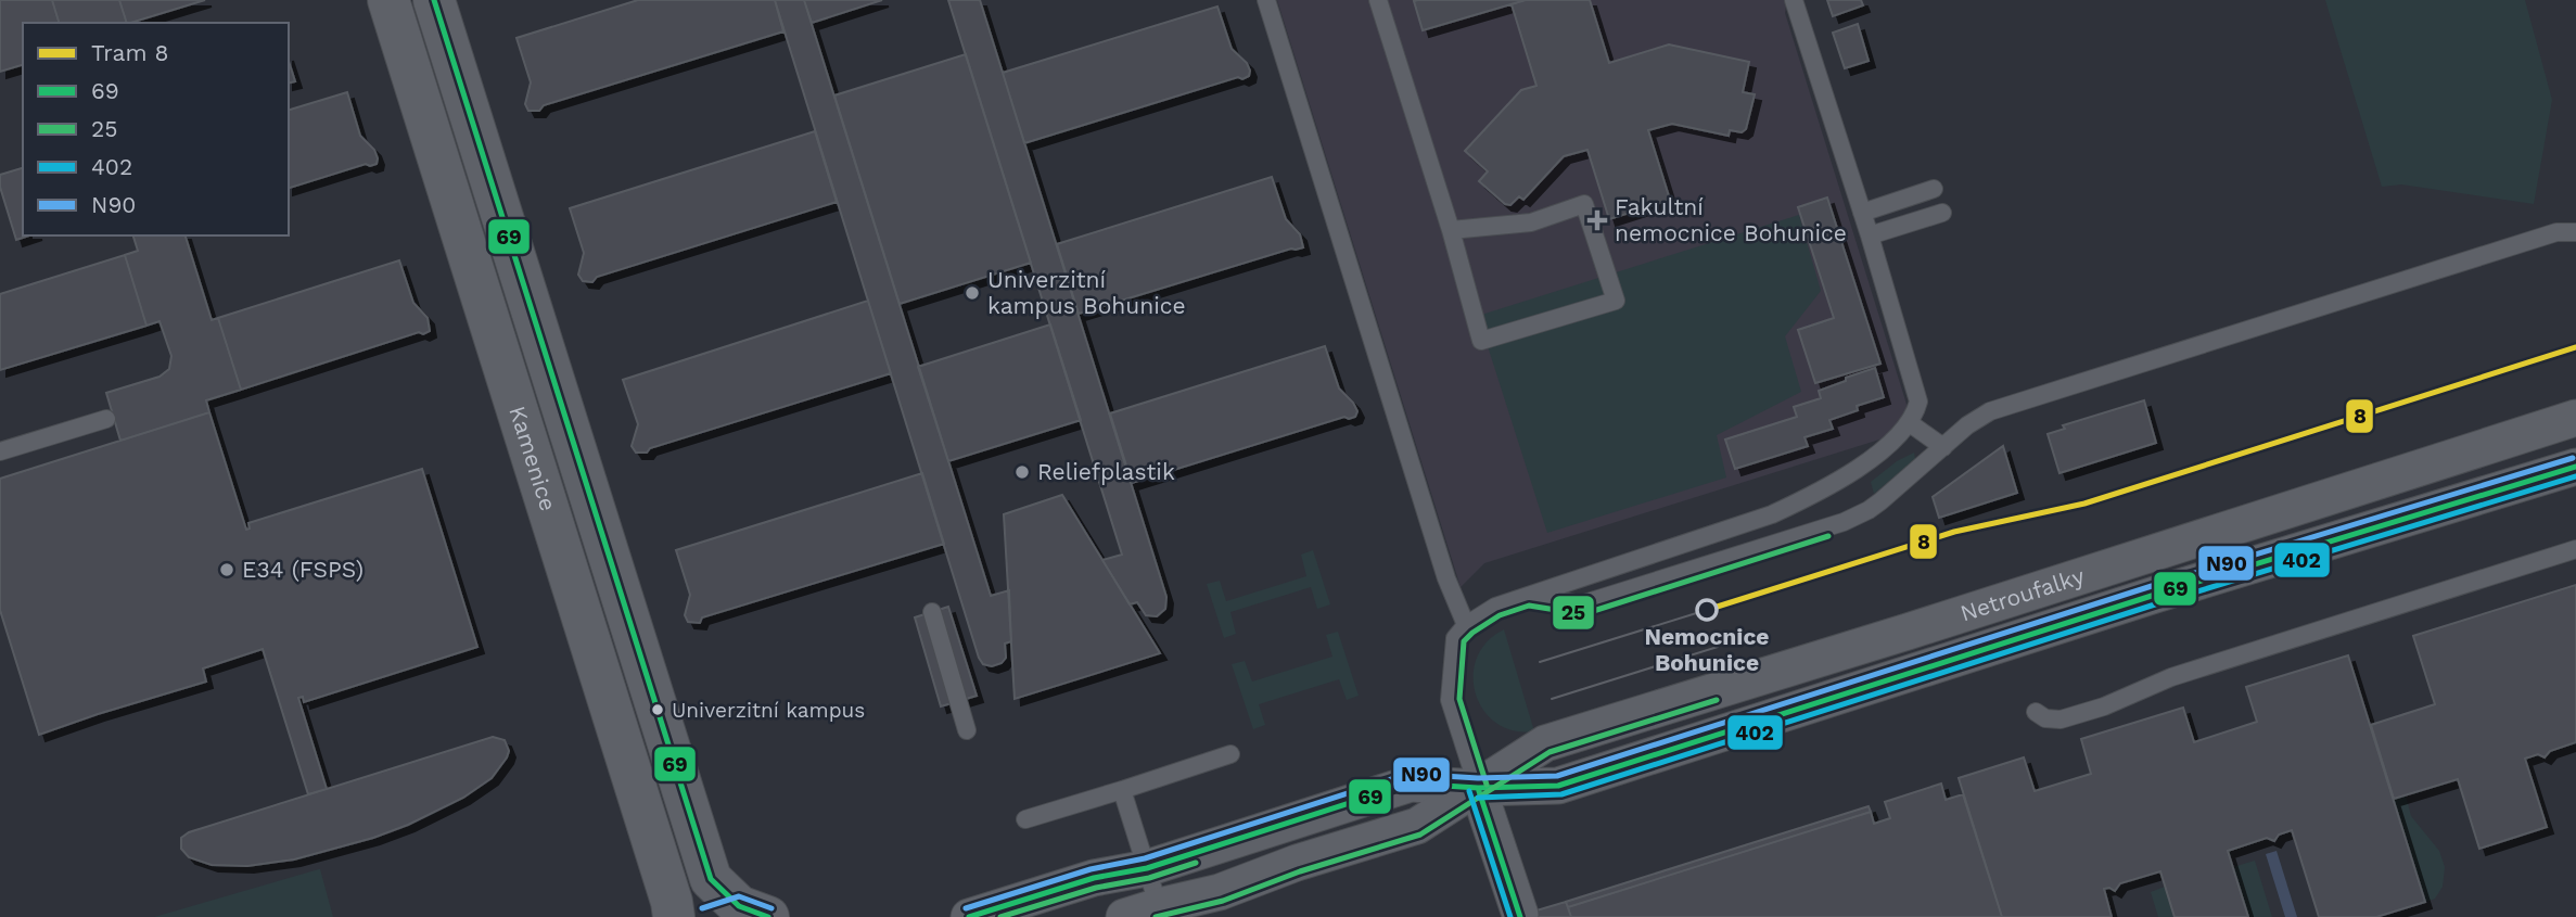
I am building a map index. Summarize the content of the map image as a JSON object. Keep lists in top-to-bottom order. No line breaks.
{"streets":{"street":["Kamenice","Netroufalky"]},"places":{"health":["Fakultní nemocnice Bohunice"],"other":["Univerzitní kampus Bohunice","Reliefplastik","E34 (FSPS)","Nemocnice Bohunice","Univerzitní kampus"]},"lines":["transit line 69","tram line 8","transit line N90","transit line 402","transit line 25"],"legend":["Tram 8","69","25","402","N90"]}
